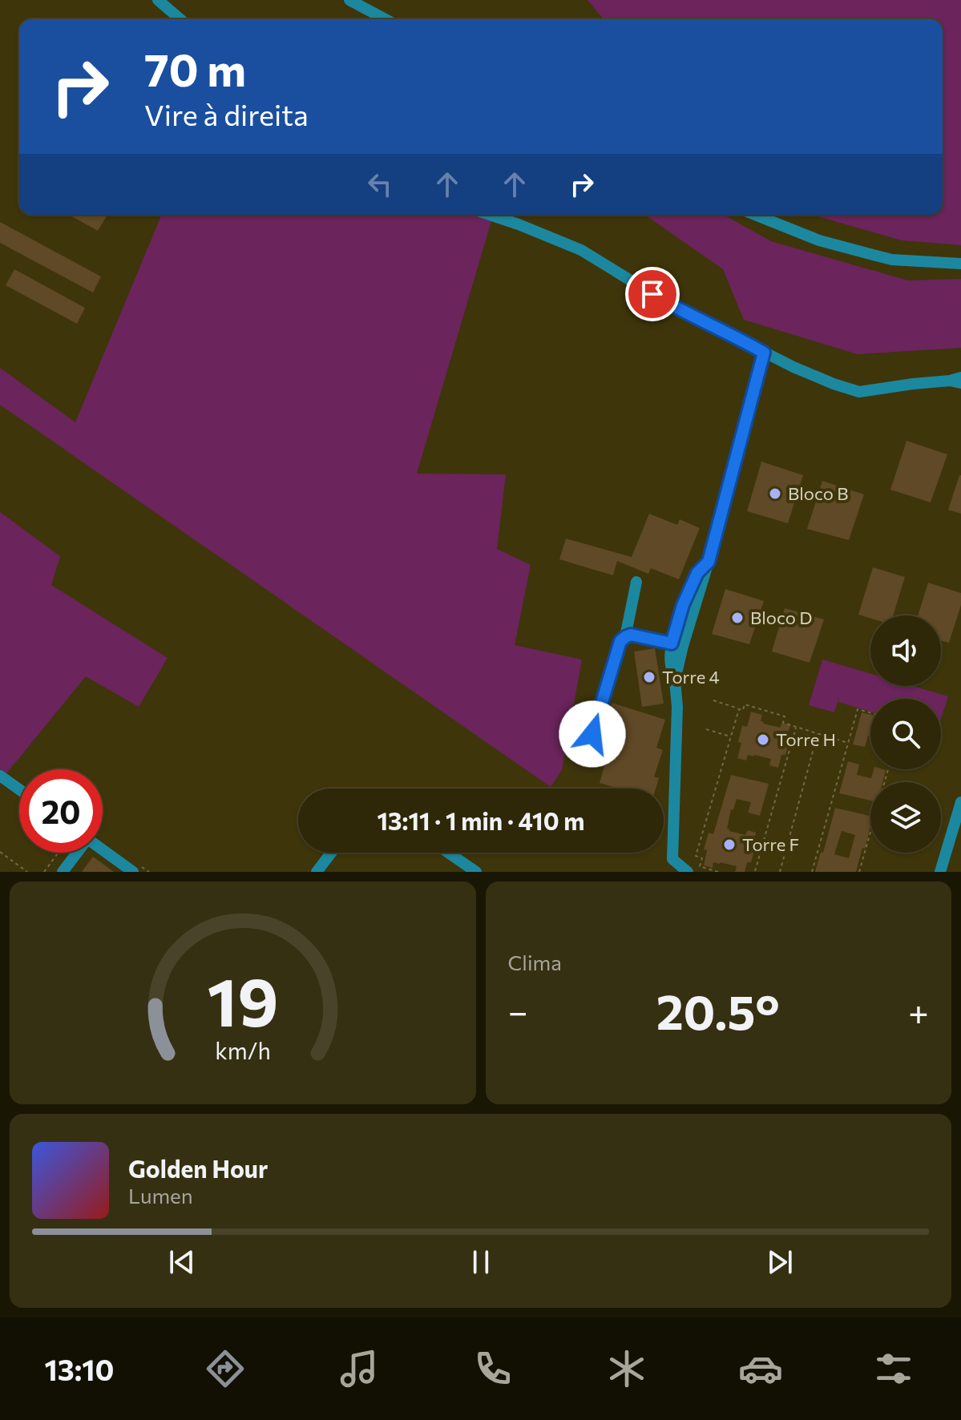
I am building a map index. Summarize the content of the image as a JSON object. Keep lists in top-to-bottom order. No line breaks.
{"places":["Bloco B","Bloco D","Torre 4","Torre H","Torre F"],"page":{"turn":["70 m","Vire à direita"],"limit":"20","trip":"13:11 · 1 min · 410 m","tile":"Clima","heat":["−","20.5°","+"],"song":["Golden Hour","Lumen"],"tabs":"13:10","gauge":["19","km/h"]}}
